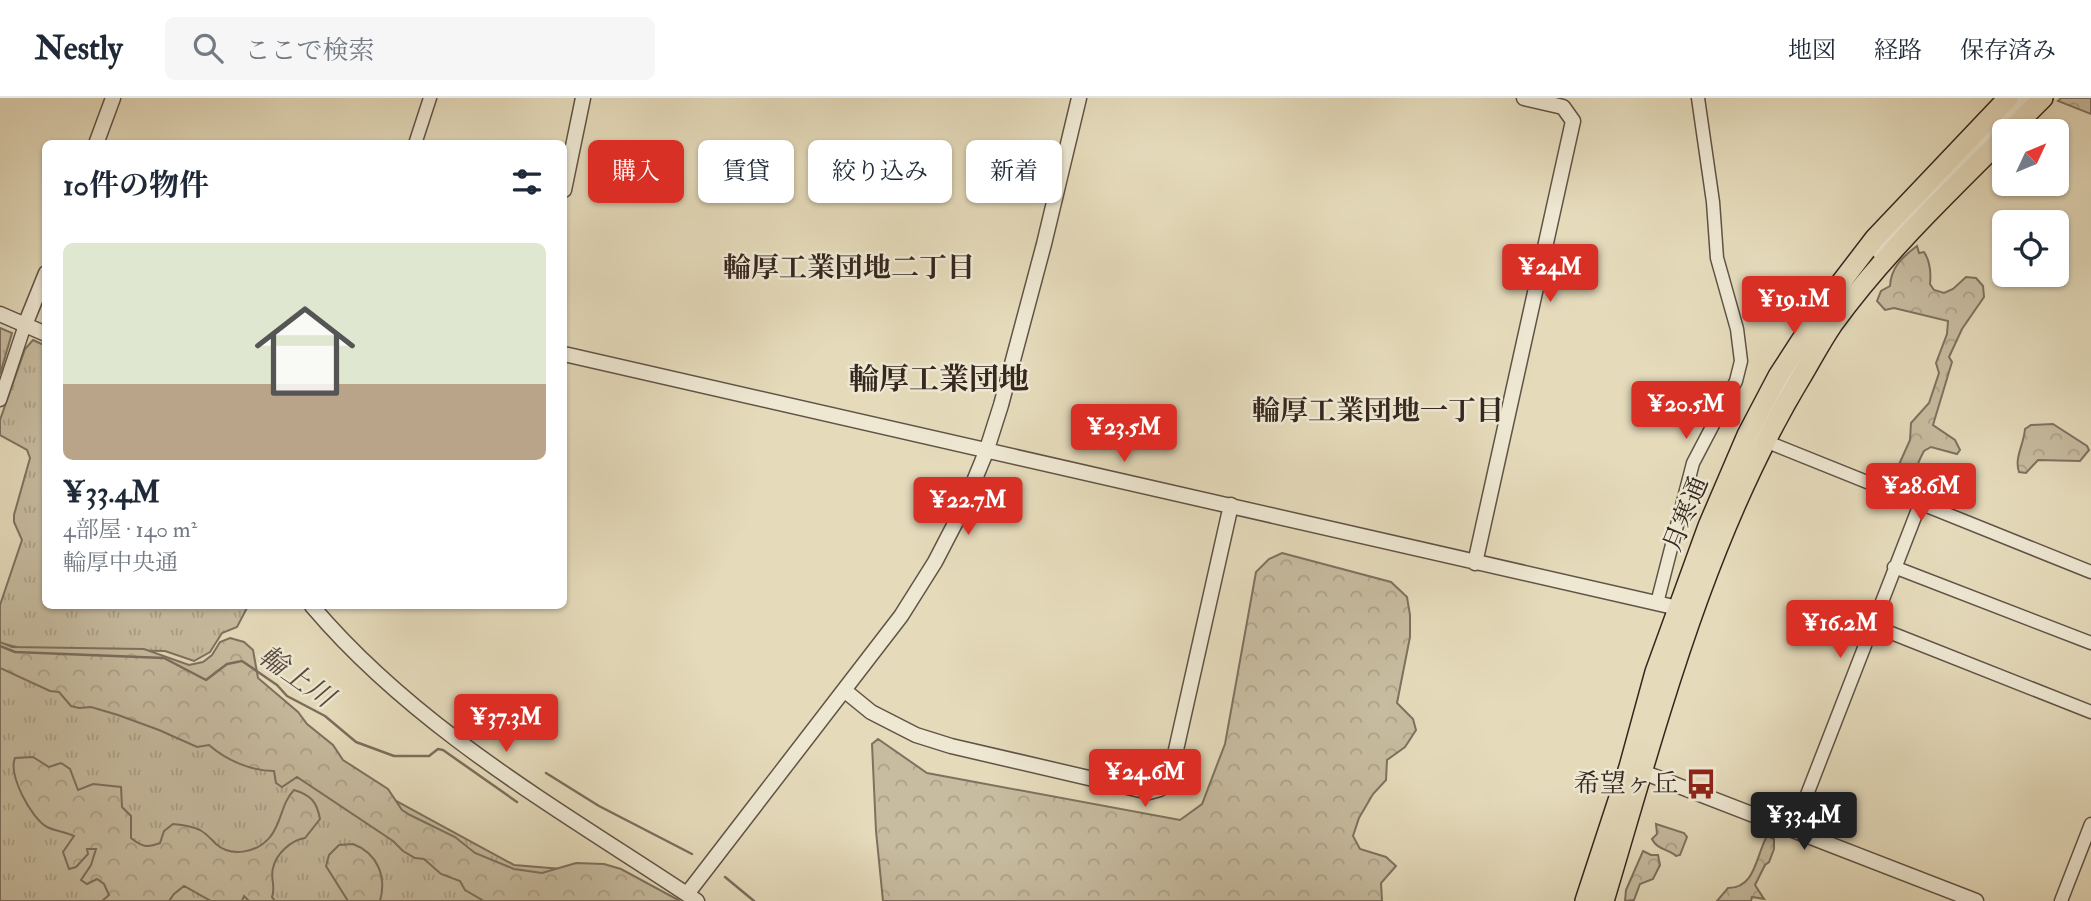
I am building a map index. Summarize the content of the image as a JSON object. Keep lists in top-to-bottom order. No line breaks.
{"streets":{"highway":["月寒通"]},"districts":["輪厚工業団地二丁目","輪厚工業団地","輪厚工業団地一丁目"],"water":["輪上川"],"places":{"bus stop":["希望ヶ丘"]},"north":"top right","page":{"header":"Nestly","search":"ここで検索","nav":["地図","経路","保存済み"],"chip":["購入","賃貸","絞り込み","新着"],"heading":"10件の物件","list":[{"name":"¥33.4M","note":"4部屋 · 140 m² · 輪厚中央通"}],"price":["¥24M","¥19.1M","¥20.5M","¥23.5M","¥28.6M","¥22.7M","¥16.2M","¥37.3M","¥24.6M","¥33.4M"]}}
